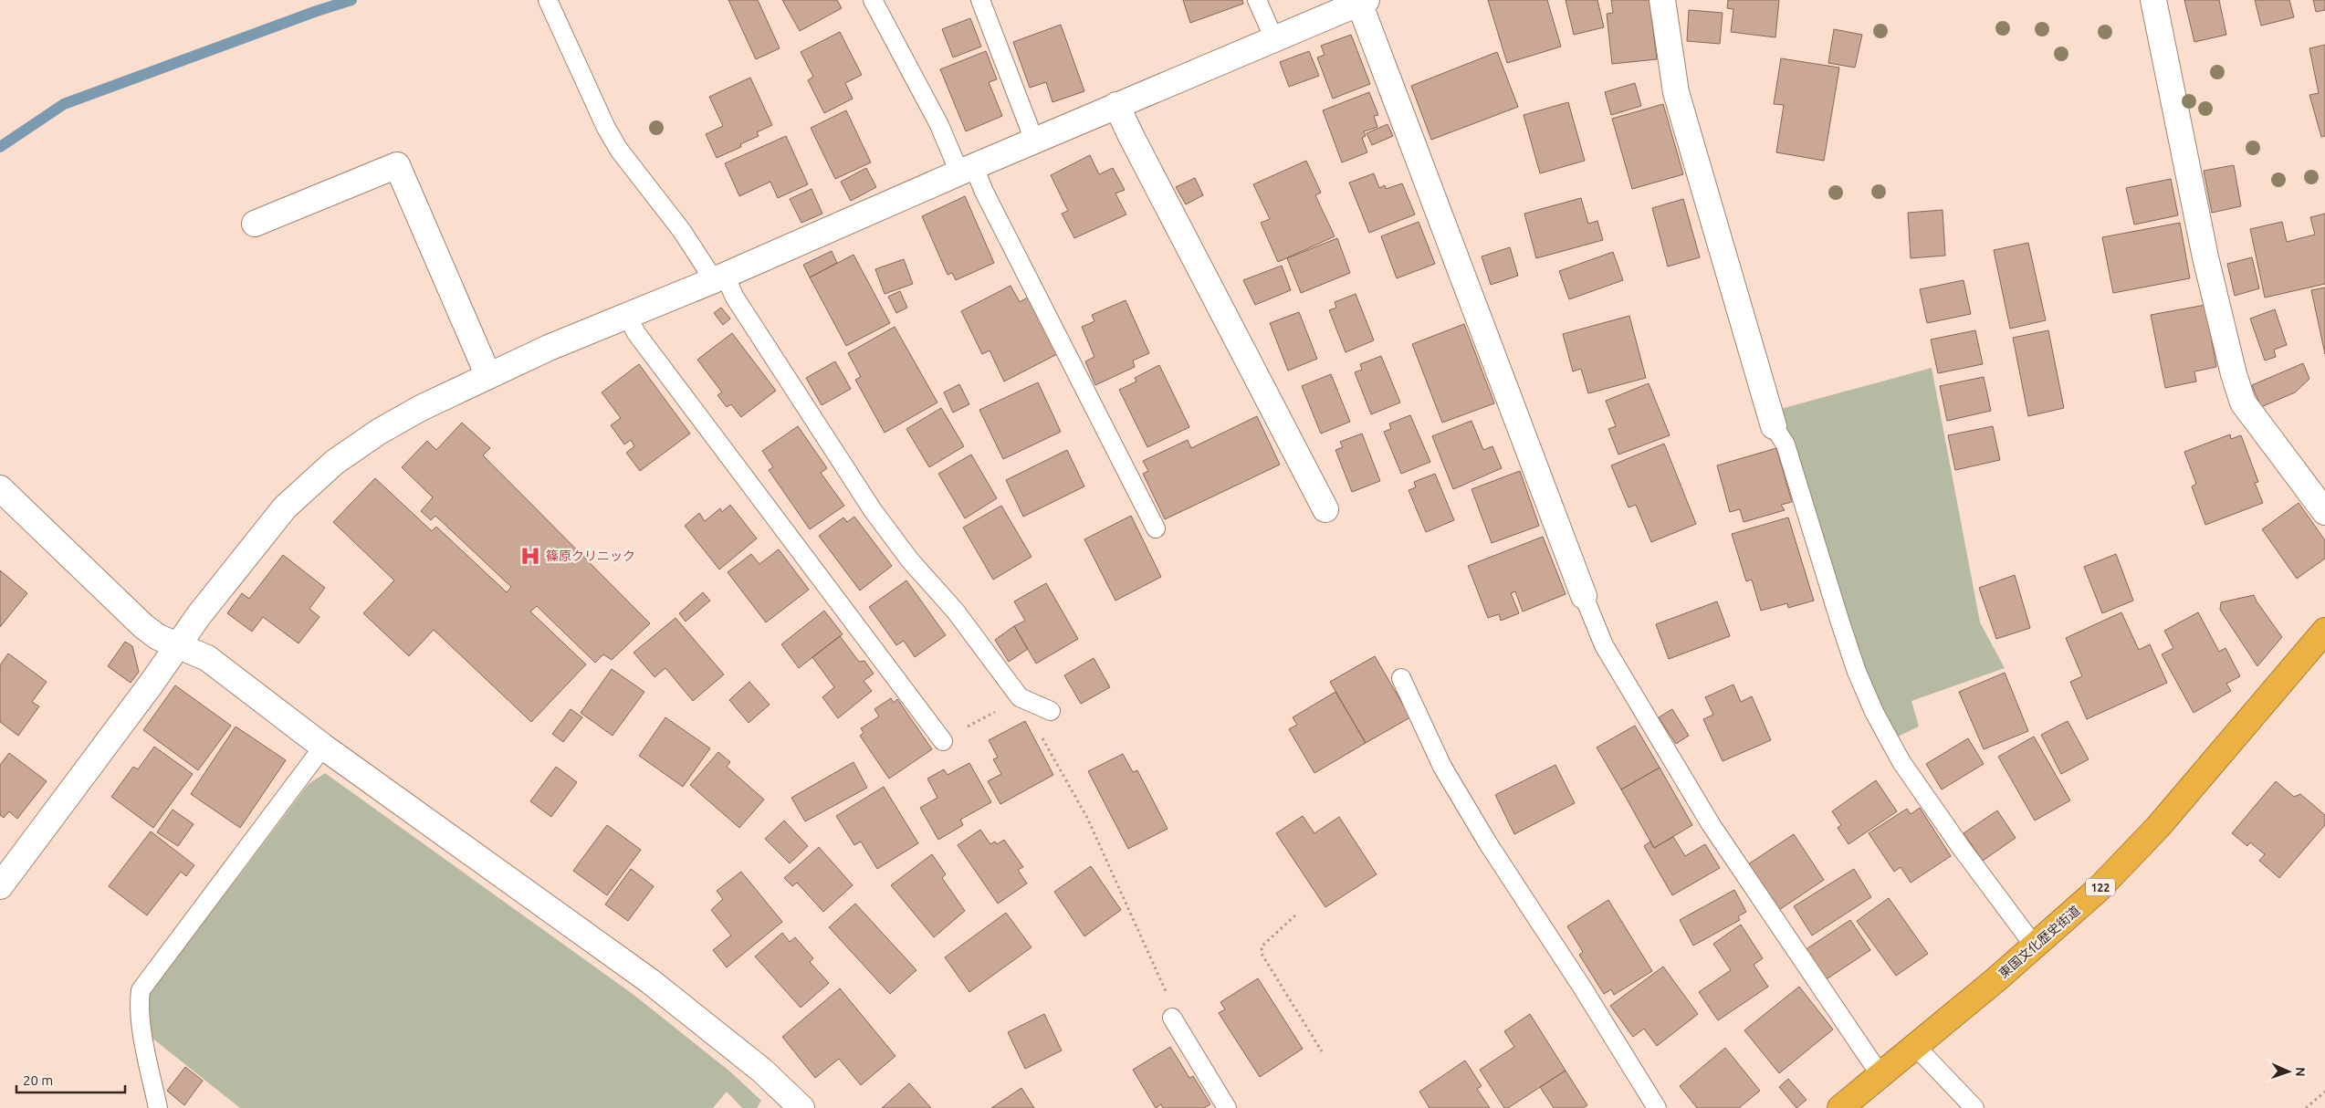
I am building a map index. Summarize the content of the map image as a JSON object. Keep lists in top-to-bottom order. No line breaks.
{"streets":{"highway":["122","東国文化歴史街道"]},"places":{"hospital":["篠原クリニック"]},"scale_bar":"20 m","north":"right"}
